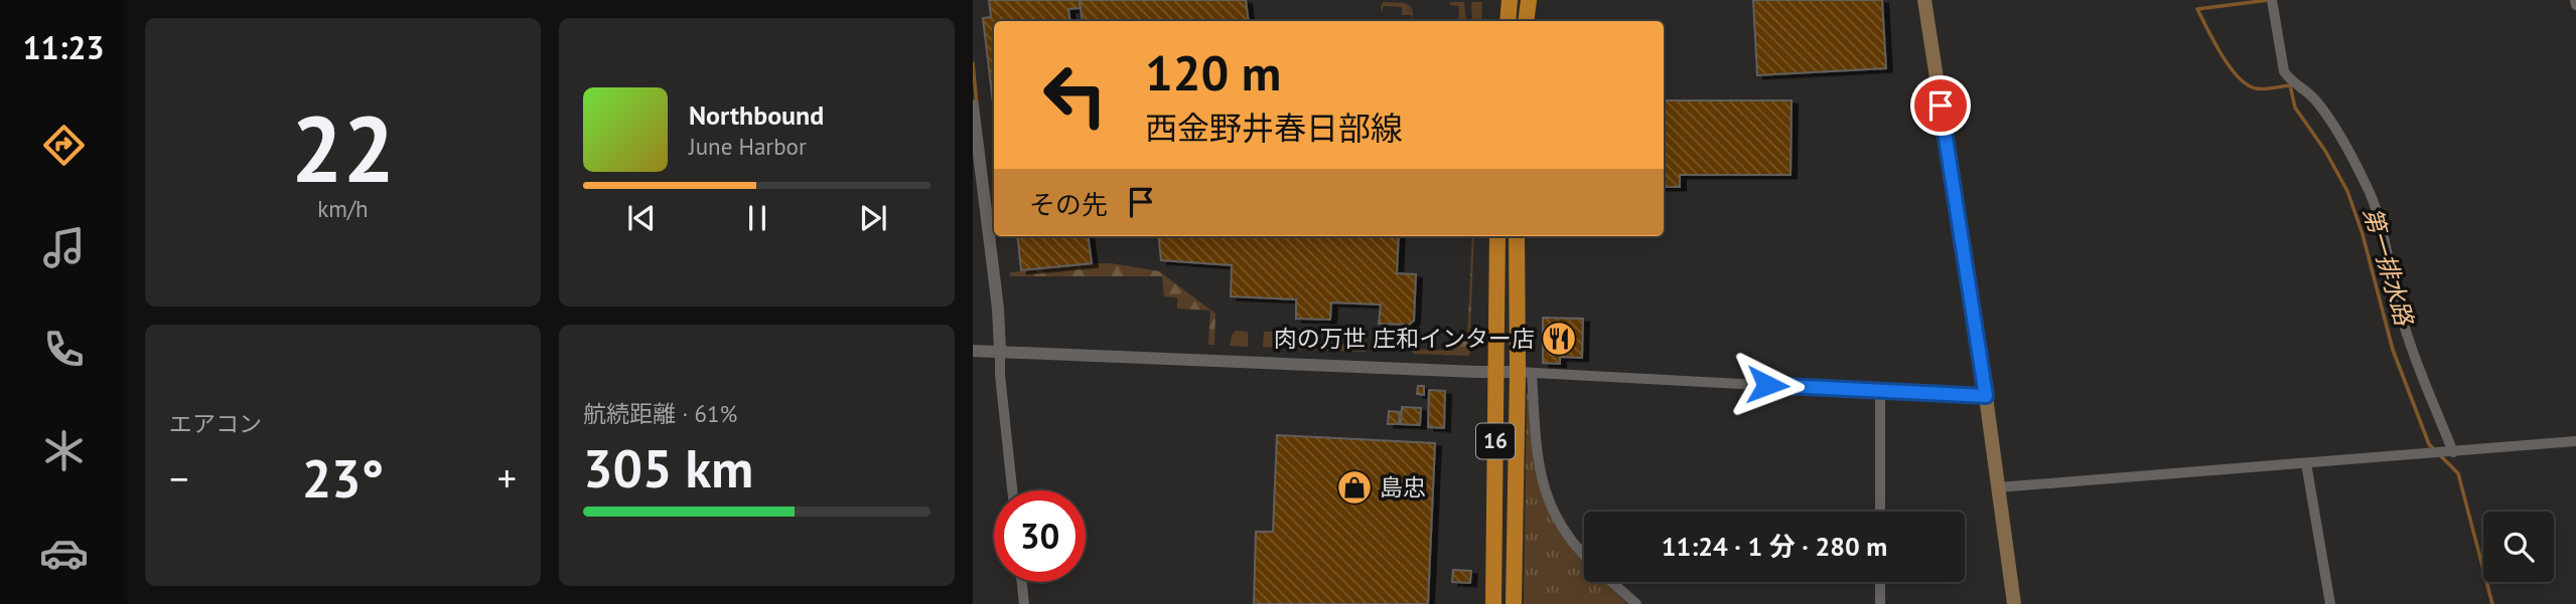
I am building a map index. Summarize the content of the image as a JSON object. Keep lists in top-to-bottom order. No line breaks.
{"streets":{"highway":["16"]},"water":["第一排水路"],"places":{"restaurant":["肉の万世 庄和インター店"],"shop":["島忠"]},"page":{"tabs":"11:23","tile":[["22","km/h"],"エアコン",["航続距離 · 61%","305 km"]],"turn":["120 m","西金野井春日部線"],"song":["Northbound","June Harbor"],"then":"その先","heat":["−","23°","+"],"limit":"30","trip":"11:24 · 1 分 · 280 m"}}
